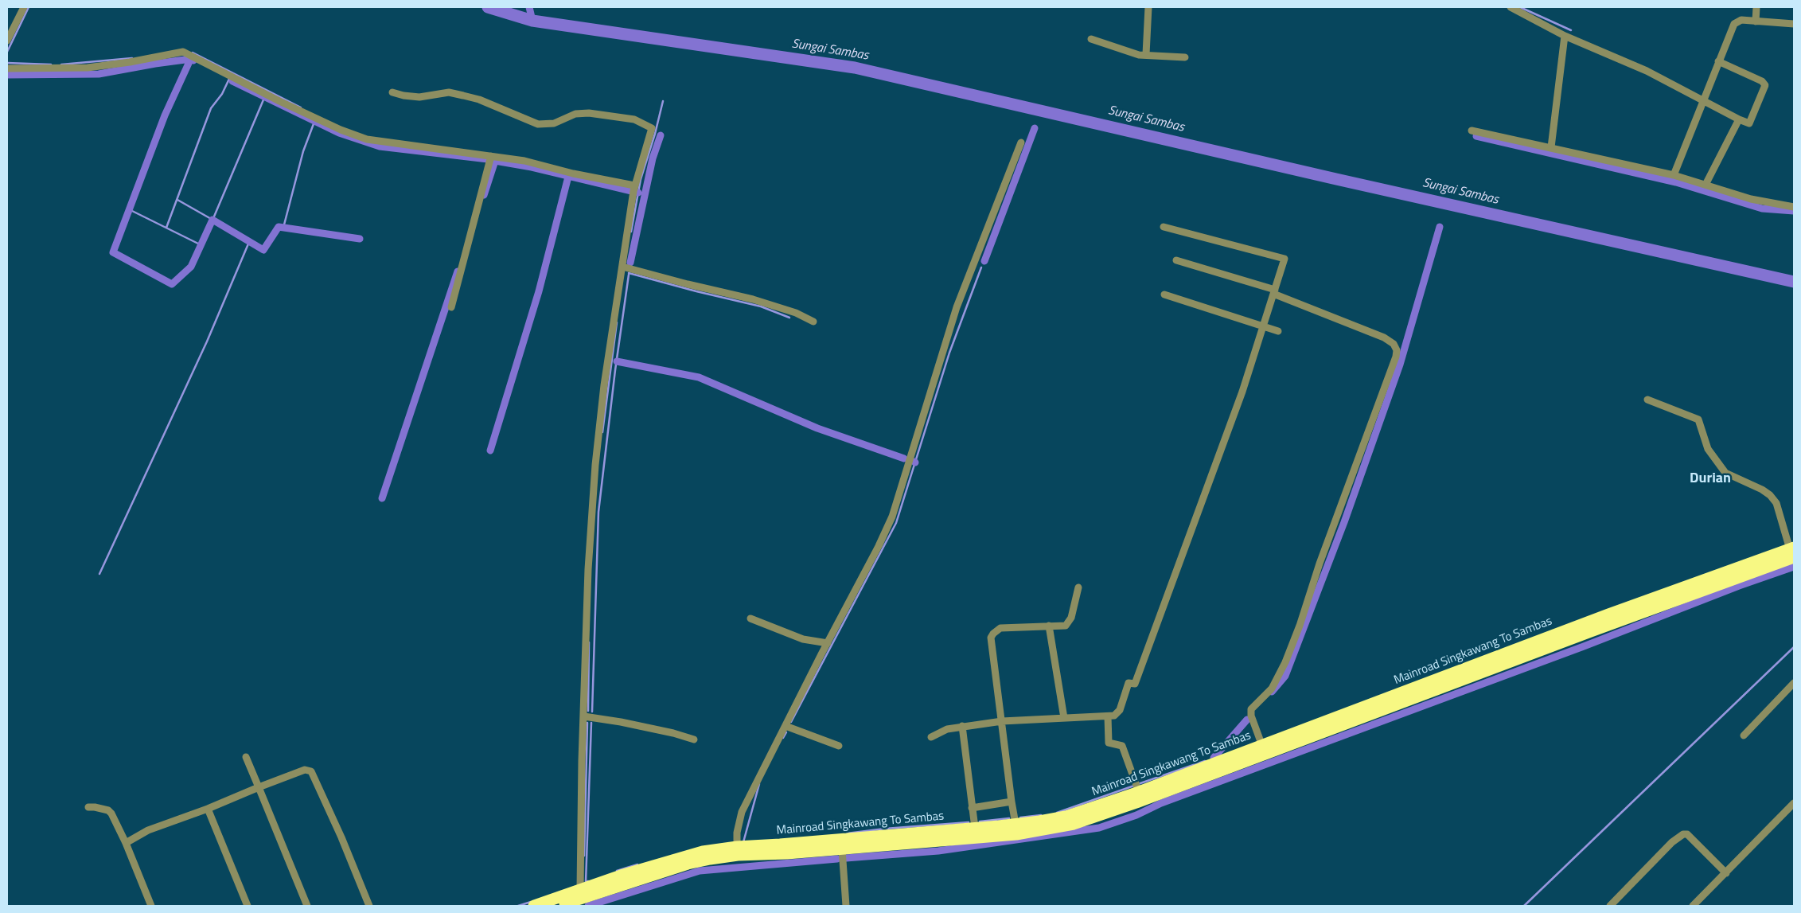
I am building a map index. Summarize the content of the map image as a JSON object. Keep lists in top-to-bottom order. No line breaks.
{"streets":{"highway":["Mainroad Singkawang To Sambas"]},"districts":["Durian"],"water":["Sungai Sambas"]}
